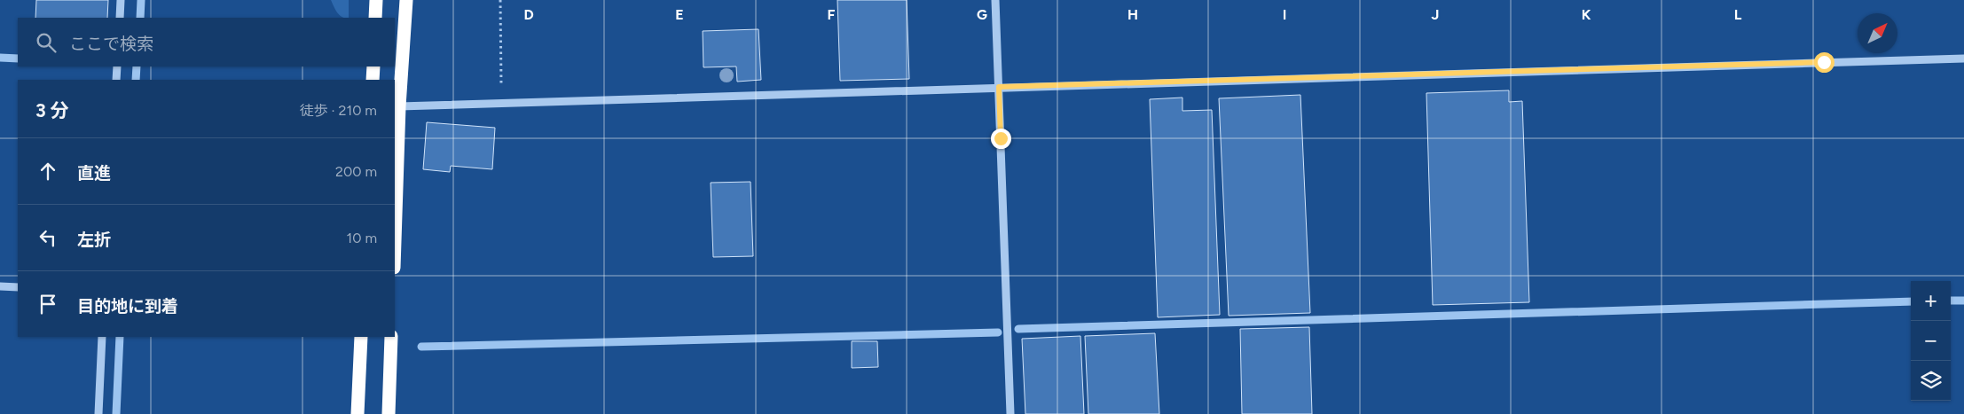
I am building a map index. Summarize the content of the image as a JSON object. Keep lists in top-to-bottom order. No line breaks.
{"north":"top right","page":{"search":"ここで検索","heading":["3 分","徒歩 · 210 m"],"list":[["直進","200 m"],["左折","10 m"],"目的地に到着"],"map_buttons":["+","−"]},"grid":{"columns":["D","E","F","G","H","I","J","K","L"]}}
